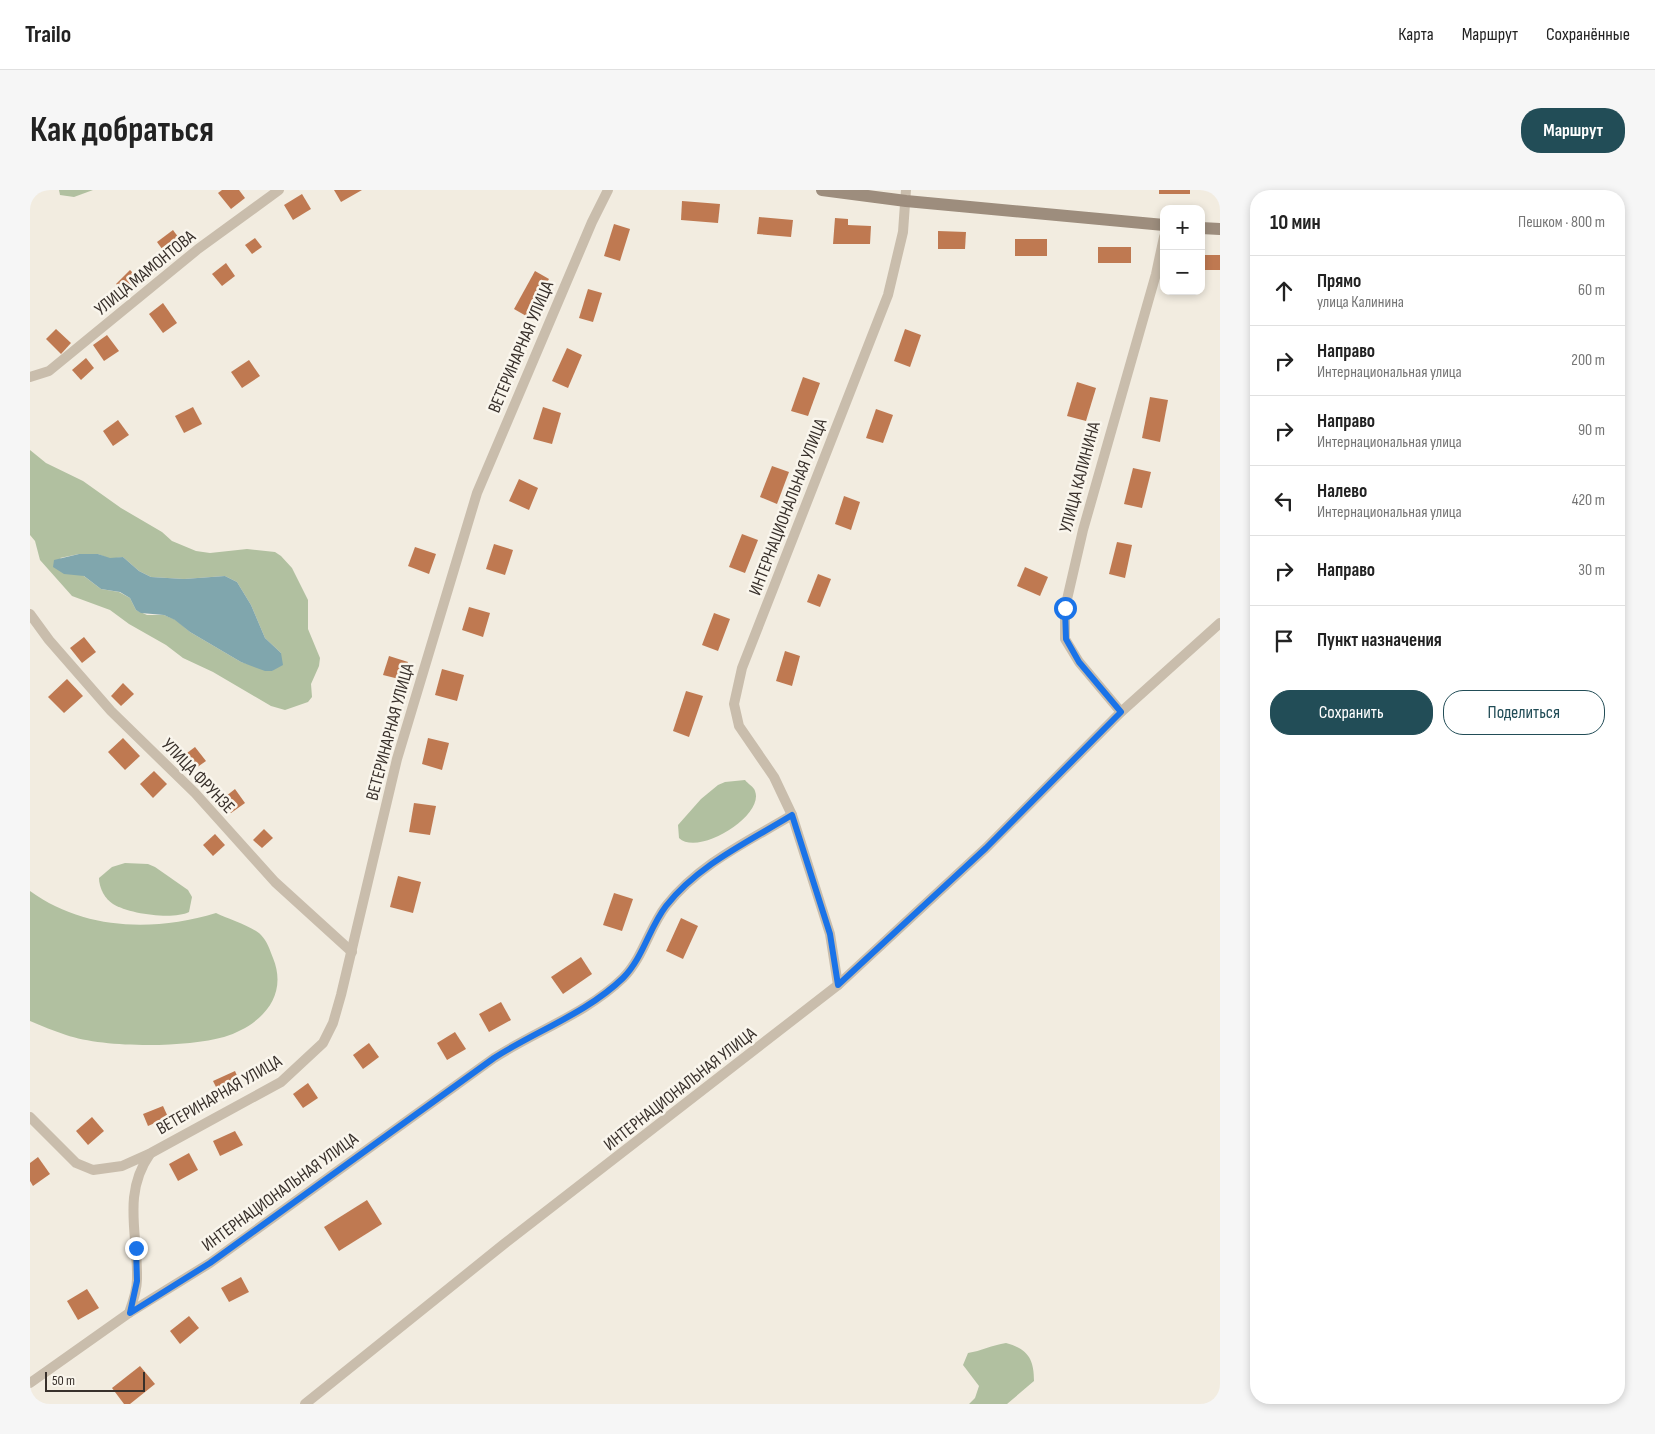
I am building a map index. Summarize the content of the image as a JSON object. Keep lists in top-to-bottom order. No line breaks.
{"streets":{"street":["УЛИЦА МАМОНТОВА","ВЕТЕРИНАРНАЯ УЛИЦА","УЛИЦА КАЛИНИНА","ИНТЕРНАЦИОНАЛЬНАЯ УЛИЦА","УЛИЦА ФРУНЗЕ"]},"crossings":[["ВЕТЕРИНАРНАЯ УЛИЦА","УЛИЦА ФРУНЗЕ"],["УЛИЦА КАЛИНИНА","ИНТЕРНАЦИОНАЛЬНАЯ УЛИЦА"]],"scale_bar":"50 m","page":{"header":"Trailo","nav":["Карта","Маршрут","Сохранённые"],"buttons":["Маршрут",["Сохранить","Поделиться"]],"title":"Как добраться","heading":["10 мин","Пешком · 800 m"],"map_buttons":["+","−"],"list":[["Прямо","улица Калинина","60 m"],["Направо","Интернациональная улица","200 m"],["Направо","Интернациональная улица","90 m"],["Налево","Интернациональная улица","420 m"],["Направо","30 m"],"Пункт назначения"],"scale":"50 m"}}
